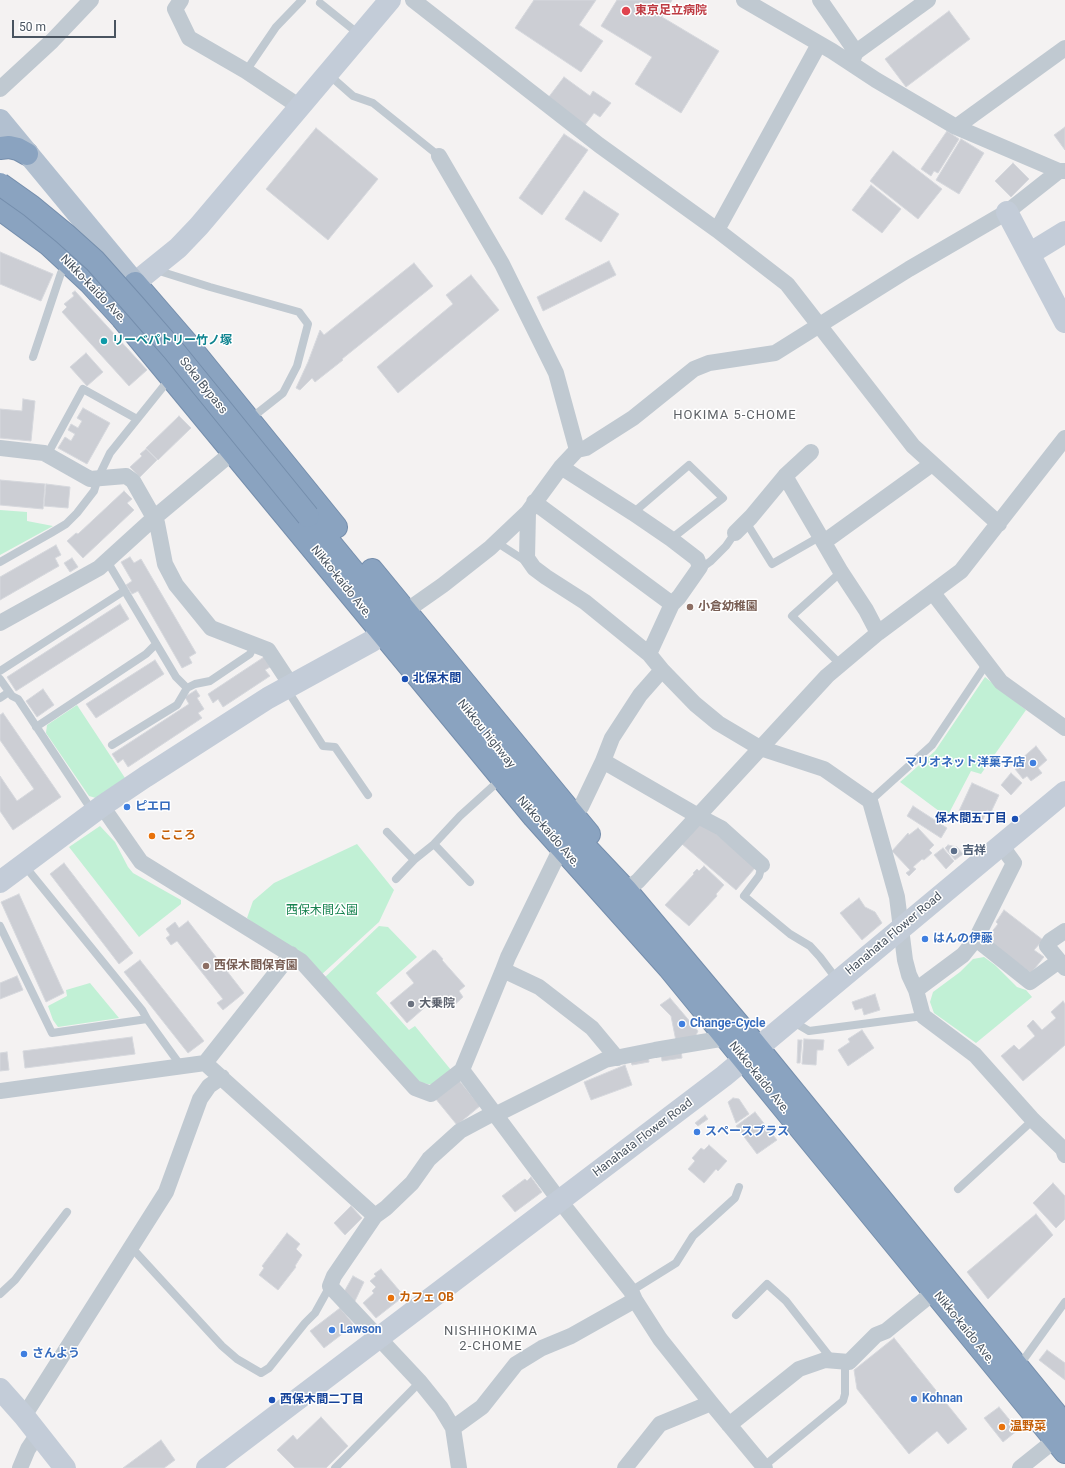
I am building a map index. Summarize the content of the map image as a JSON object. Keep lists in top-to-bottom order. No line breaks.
{"streets":{"highway":["Nikko-kaido Ave.","Soka Bypass","Nikkou highway"],"street":["Hanahata Flower Road"]},"crossings":[["Nikko-kaido Ave.","Nikkou highway"],["Nikko-kaido Ave.","Hanahata Flower Road"],["Soka Bypass","Nikkou highway"]],"districts":["HOKIMA 5-CHOME","NISHIHOKIMA 2-CHOME"],"parks":["西保木間公園"],"places":["東京足立病院","リーベパトリー竹ノ塚","小倉幼稚園","北保木間","マリオネット洋菓子店","ピエロ","保木間五丁目","こころ","吉祥","はんの伊藤","西保木間保育園","大乗院","Change-Cycle","スペースプラス","カフェ OB","Lawson","さんよう","Kohnan","西保木間二丁目","温野菜"],"scale_bar":"50 m"}
